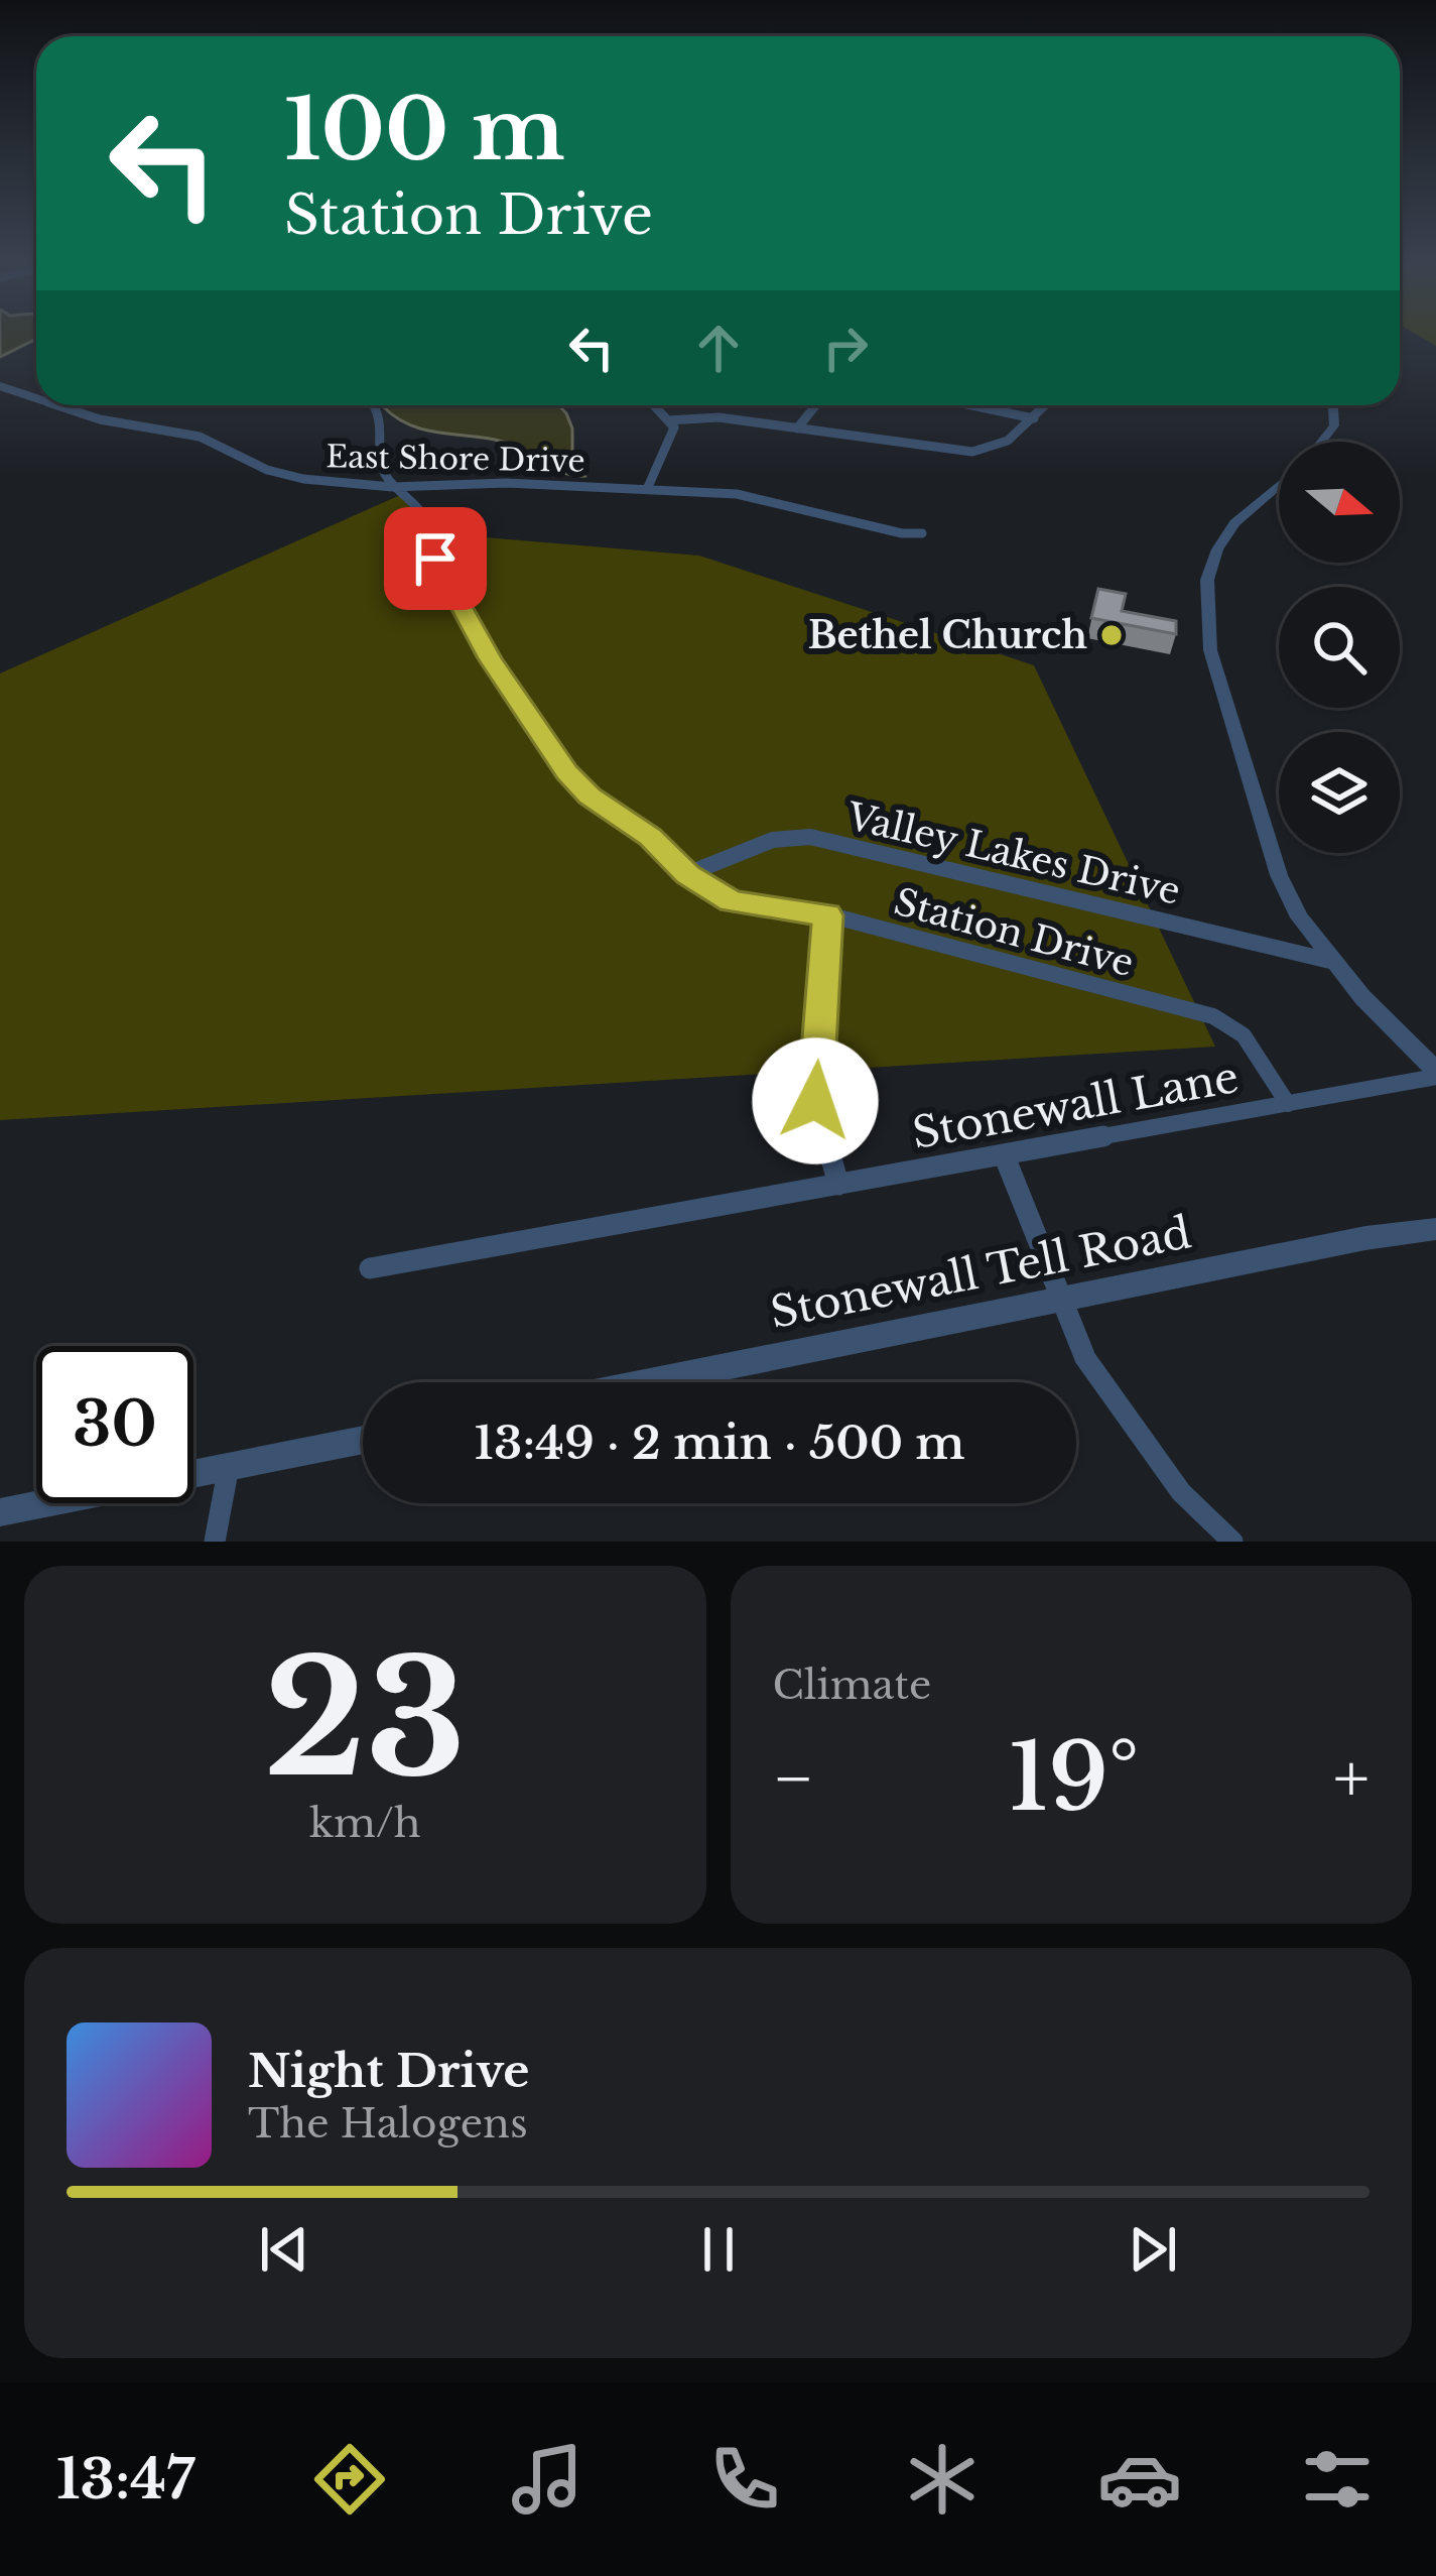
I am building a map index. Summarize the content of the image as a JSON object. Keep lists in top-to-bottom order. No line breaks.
{"streets":{"street":["East Shore Drive","Valley Lakes Drive","Station Drive","Stonewall Lane","Stonewall Tell Road"]},"crossings":[["East Shore Drive","Station Drive"],["Valley Lakes Drive","Station Drive"],["Station Drive","Stonewall Lane"]],"places":["Bethel Church"],"north":"right","page":{"turn":["100 m","Station Drive"],"limit":"30","trip":"13:49 · 2 min · 500 m","tile":[["23","km/h"],"Climate"],"heat":["−","19°","+"],"song":["Night Drive","The Halogens"],"tabs":"13:47"}}
